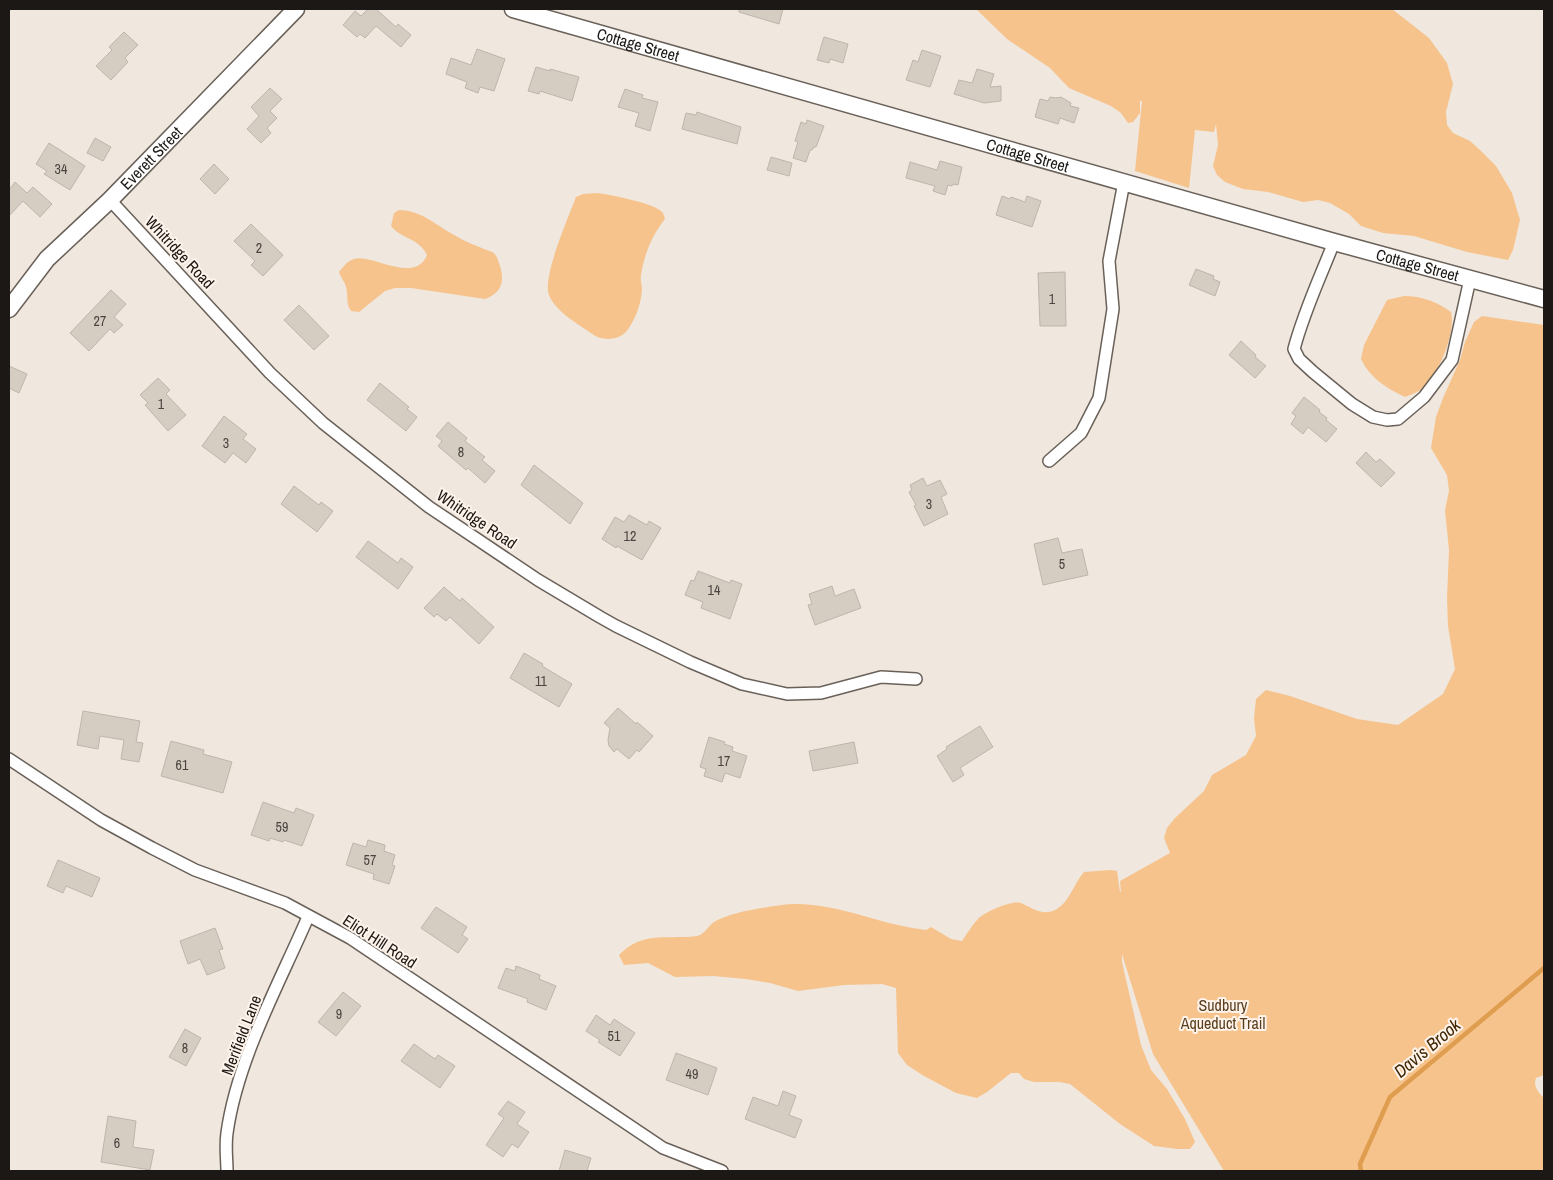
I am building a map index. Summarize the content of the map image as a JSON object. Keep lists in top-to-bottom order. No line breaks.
{"streets":{"street":["Cottage Street","Everett Street","Whitridge Road","Eliot Hill Road","Merifield Lane"]},"crossings":[["Everett Street","Whitridge Road"],["Eliot Hill Road","Merifield Lane"]],"water":["Davis Brook"],"parks":["Sudbury Aqueduct Trail"],"house_numbers":["34","2","1","27","1","3","8","3","12","5","14","11","17","61","59","57","9","51","8","49","6"]}
